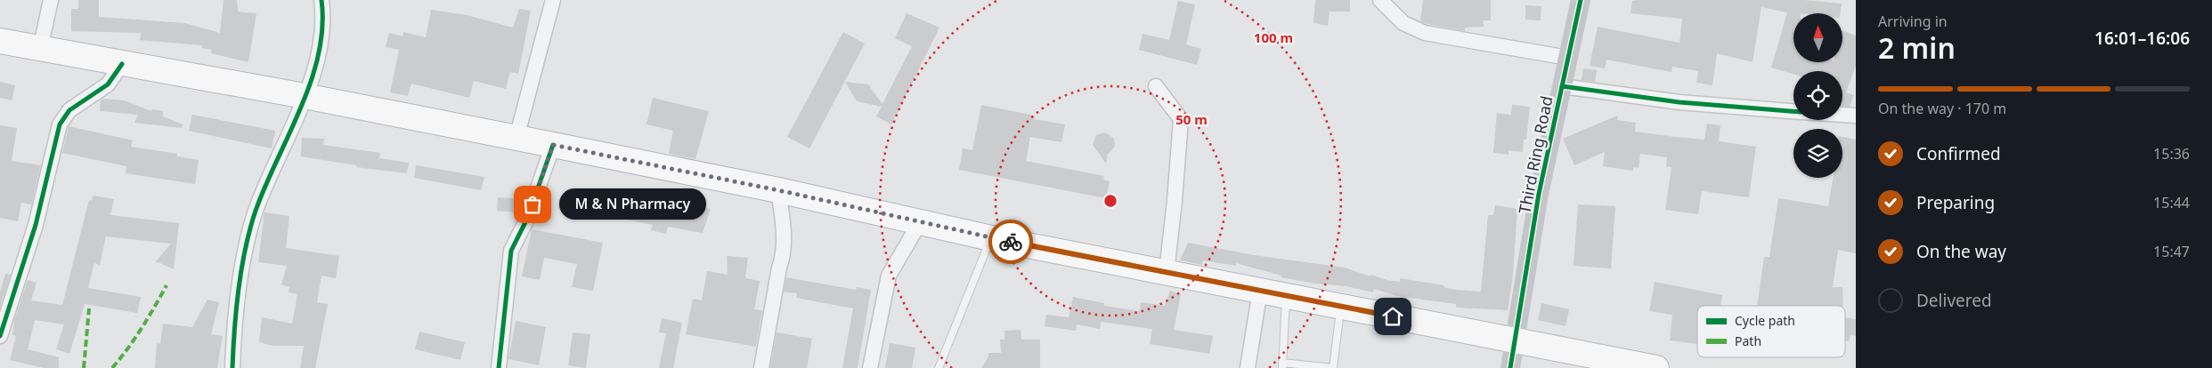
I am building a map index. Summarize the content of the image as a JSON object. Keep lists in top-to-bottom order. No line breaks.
{"streets":{"street":["Third Ring Road"]},"places":["M & N Pharmacy"],"legend":["Cycle path","Path"],"north":"top","page":{"heading":["2 min","Arriving in","16:01–16:06"],"bar":"On the way · 170 m","list":[["Confirmed","15:36"],["Preparing","15:44"],["On the way","15:47"],"Delivered"],"bubble":"M & N Pharmacy"},"rings":["100 m","50 m"]}
